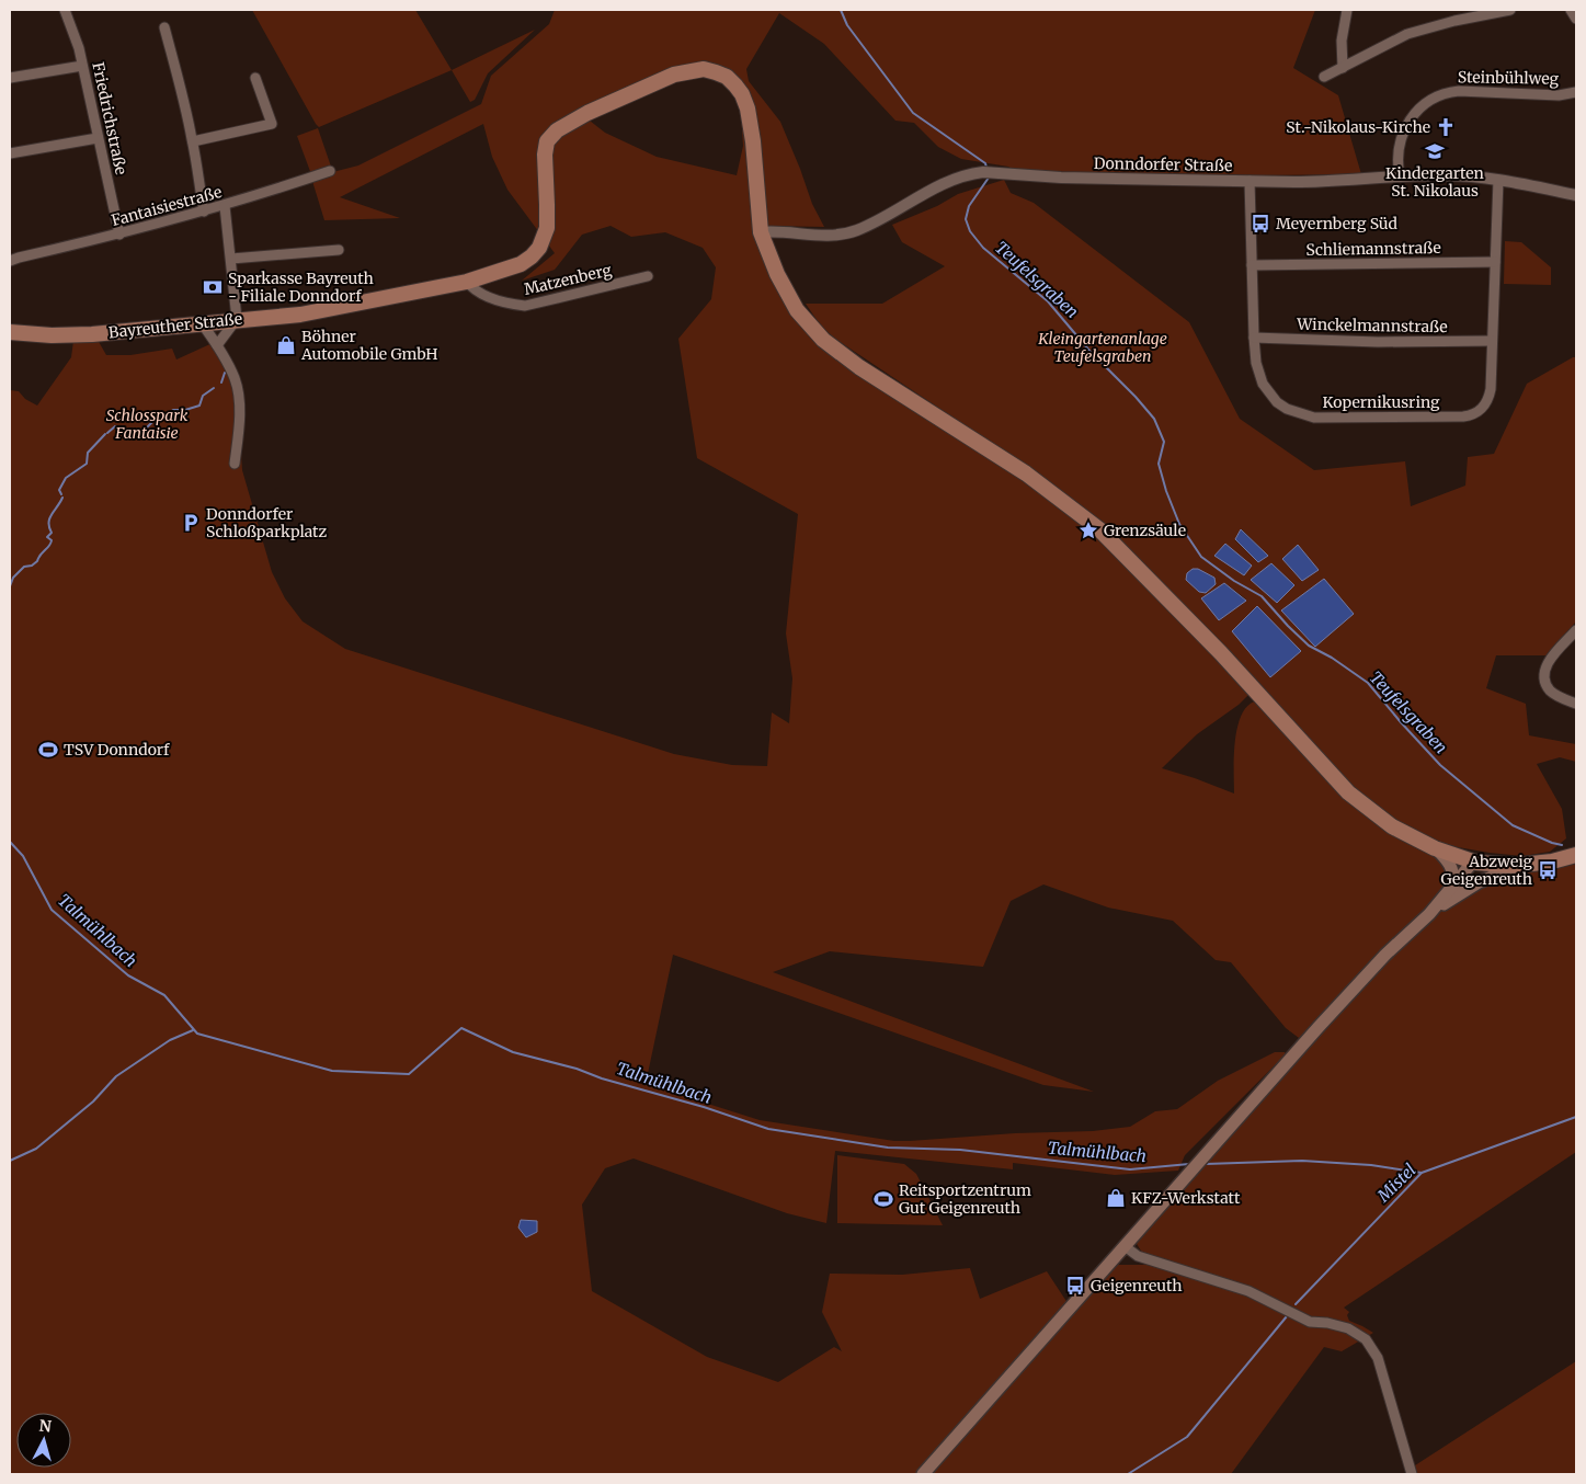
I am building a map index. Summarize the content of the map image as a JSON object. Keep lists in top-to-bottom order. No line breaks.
{"streets":{"main road":["Bayreuther Straße"],"street":["Steinbühlweg","Friedrichstraße","Donndorfer Straße","Fantaisiestraße","Schliemannstraße","Matzenberg","Winckelmannstraße","Kopernikusring"]},"crossings":[["Steinbühlweg","Donndorfer Straße"],["Friedrichstraße","Fantaisiestraße"],["Donndorfer Straße","Bayreuther Straße"],["Donndorfer Straße","Kopernikusring"],["Schliemannstraße","Kopernikusring"],["Matzenberg","Bayreuther Straße"],["Winckelmannstraße","Kopernikusring"]],"water":["Teufelsgraben","Talmühlbach","Mistel"],"parks":["Kleingartenanlage Teufelsgraben","Schlosspark Fantaisie"],"places":{"church":["St.-Nikolaus-Kirche"],"school or university":["Kindergarten St. Nikolaus"],"bus stop":["Meyernberg Süd","Abzweig Geigenreuth","Geigenreuth"],"bank":["Sparkasse Bayreuth - Filiale Donndorf"],"shop":["Böhner Automobile GmbH","KFZ-Werkstatt"],"parking":["Donndorfer Schloßparkplatz"],"place":["Grenzsäule"],"sports":["TSV Donndorf","Reitsportzentrum Gut Geigenreuth"]},"north":"top"}
